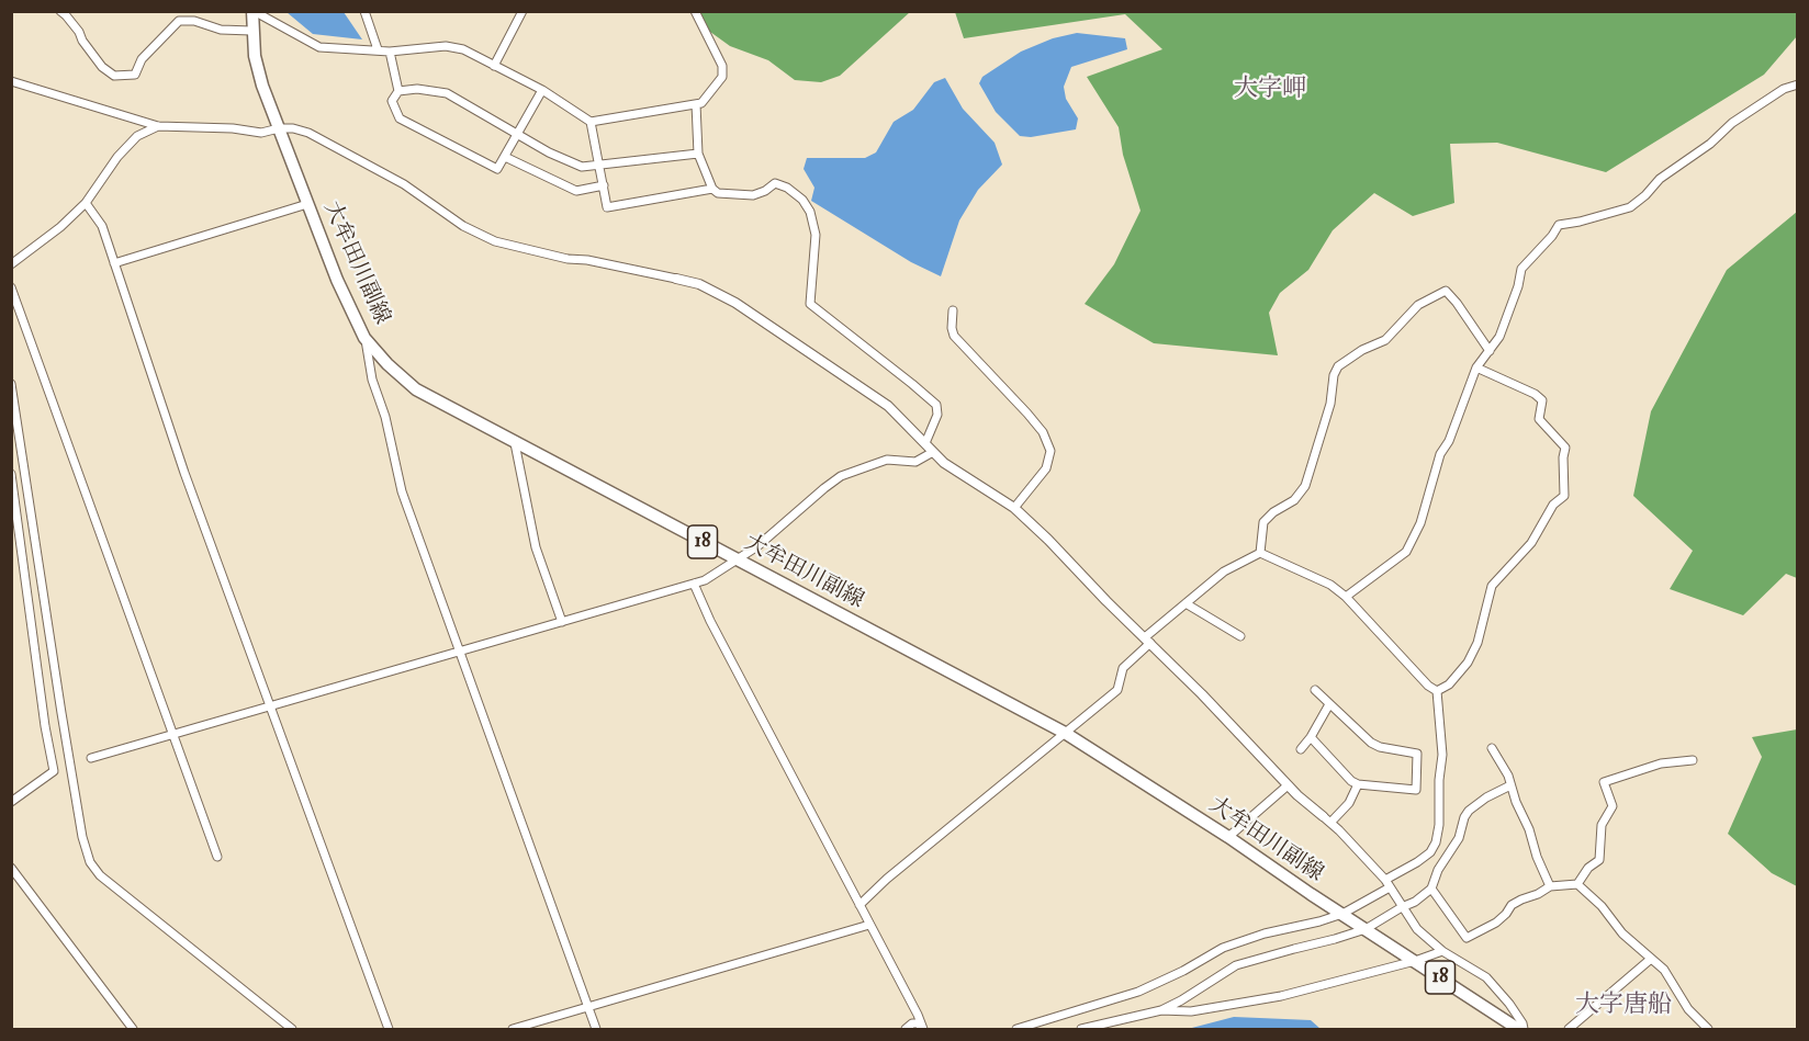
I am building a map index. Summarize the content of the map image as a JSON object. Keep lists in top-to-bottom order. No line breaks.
{"streets":{"main road":["大牟田川副線","18"]},"districts":["大字岬","大字唐船"]}
